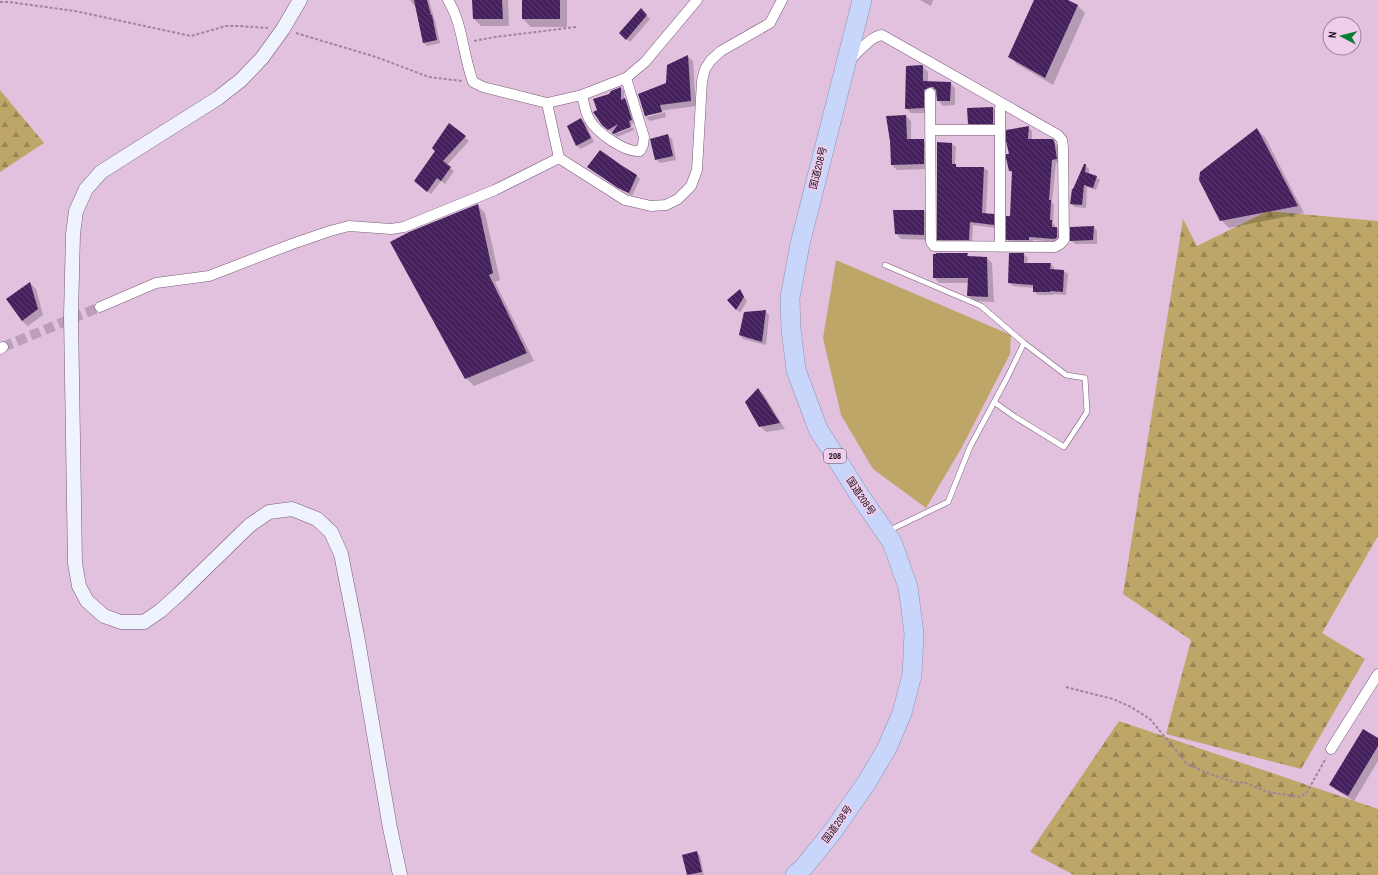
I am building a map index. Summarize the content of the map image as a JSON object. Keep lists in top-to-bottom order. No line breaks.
{"streets":{"highway":["国道208号","208"]},"north":"left"}
